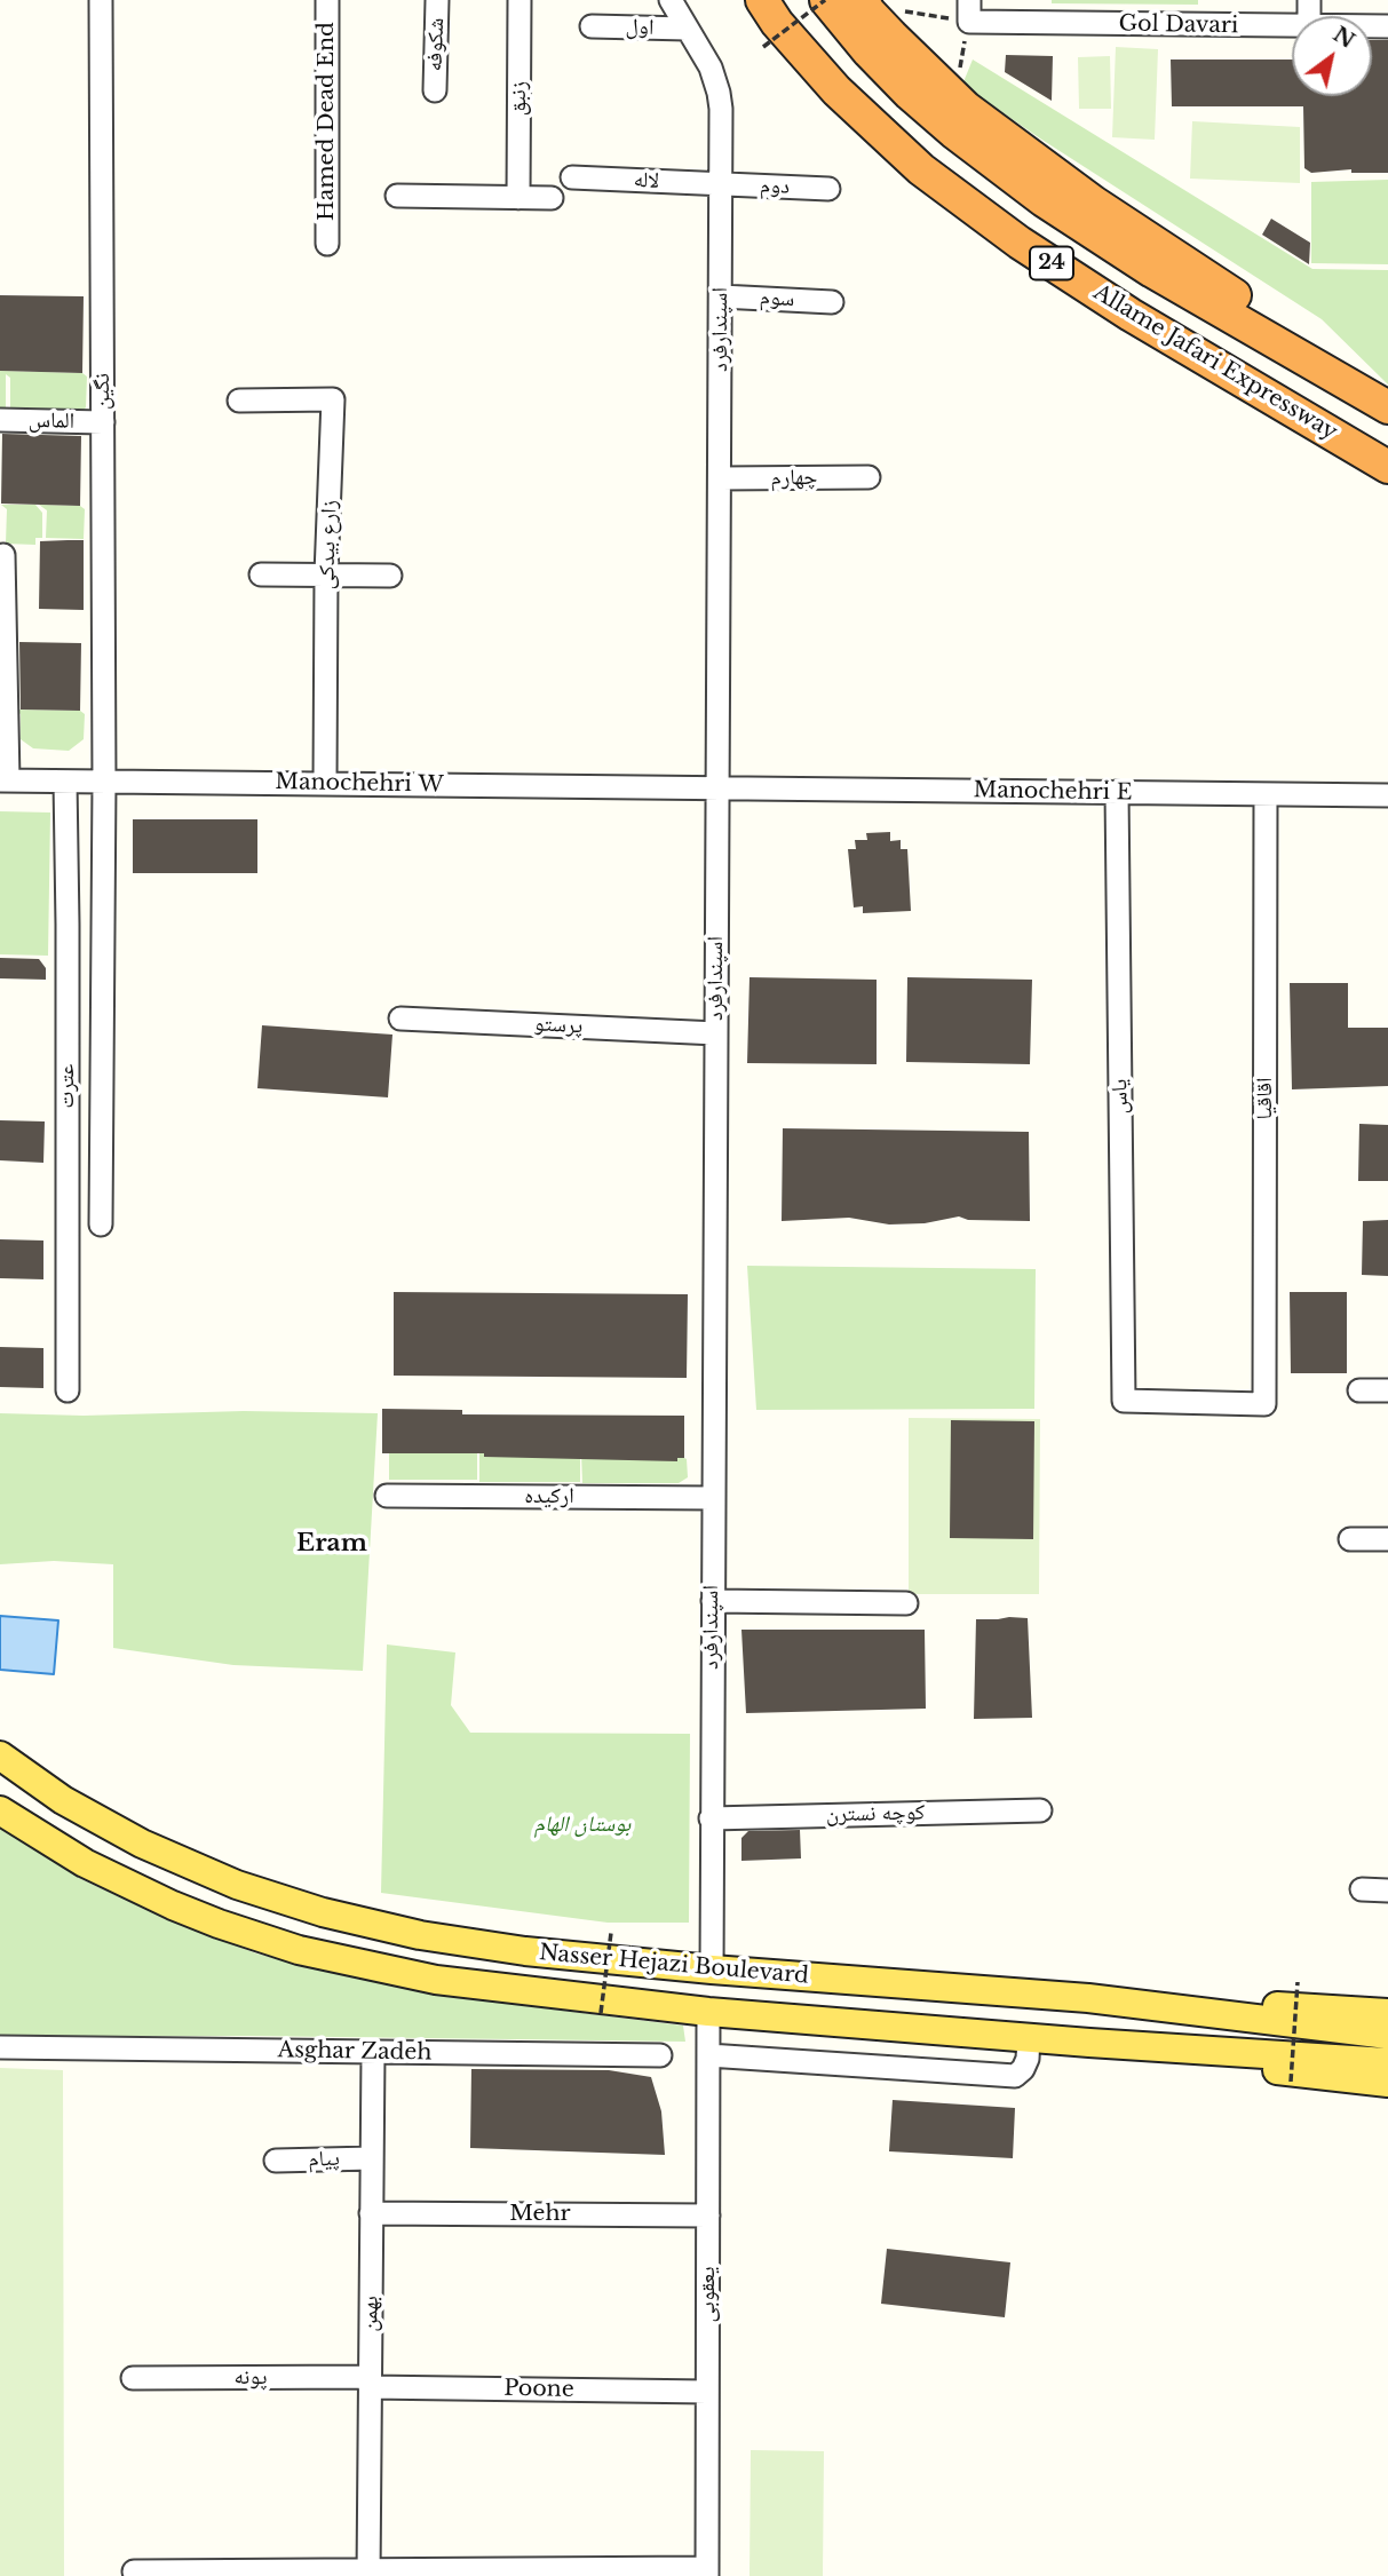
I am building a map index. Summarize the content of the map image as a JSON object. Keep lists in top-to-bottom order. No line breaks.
{"streets":{"highway":["24","Allame Jafari Expressway"],"main road":["Nasser Hejazi Boulevard"],"street":["Gol Davari","اول","شکوفه","زنبق","Hamed Dead End","لاله","دوم","سوم","اسپندارفرد","نگین","الماس","چهارم","زارع بیدکی","Manochehri W","Manochehri E","پرستو","عترت","یاس","اقاقیا","ارکیده","کوچه نسترن","Asghar Zadeh","پیام","Mehr","یعقوبی","بهمن","پونه","Poone"]},"crossings":[["اول","اسپندارفرد"],["لاله","دوم"],["لاله","اسپندارفرد"],["دوم","اسپندارفرد"],["سوم","اسپندارفرد"],["اسپندارفرد","چهارم"],["اسپندارفرد","Manochehri W"],["اسپندارفرد","Manochehri E"],["اسپندارفرد","پرستو"],["اسپندارفرد","ارکیده"],["اسپندارفرد","کوچه نسترن"],["اسپندارفرد","Nasser Hejazi Boulevard"],["نگین","الماس"],["نگین","Manochehri W"],["زارع بیدکی","Manochehri W"],["Manochehri W","Manochehri E"],["Manochehri W","عترت"],["Manochehri E","یاس"],["Manochehri E","اقاقیا"],["یاس","اقاقیا"],["Nasser Hejazi Boulevard","یعقوبی"],["Asghar Zadeh","بهمن"],["پیام","بهمن"],["Mehr","یعقوبی"],["Mehr","بهمن"],["یعقوبی","Poone"],["بهمن","پونه"],["بهمن","Poone"],["پونه","Poone"]],"districts":["Eram"],"parks":["بوستان الهام"],"north":"top right"}
